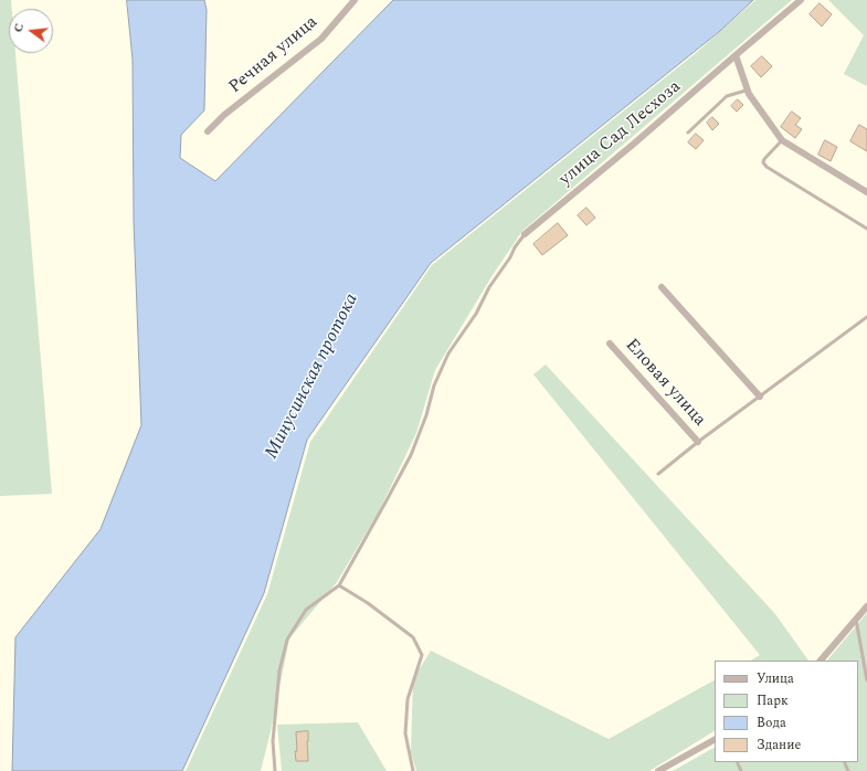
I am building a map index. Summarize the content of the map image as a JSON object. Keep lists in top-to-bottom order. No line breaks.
{"streets":{"street":["Речная улица","улица Сад Лесхоза","Еловая улица"]},"water":["Минусинская протока"],"legend":["Улица","Парк","Вода","Здание"],"north":"left"}
